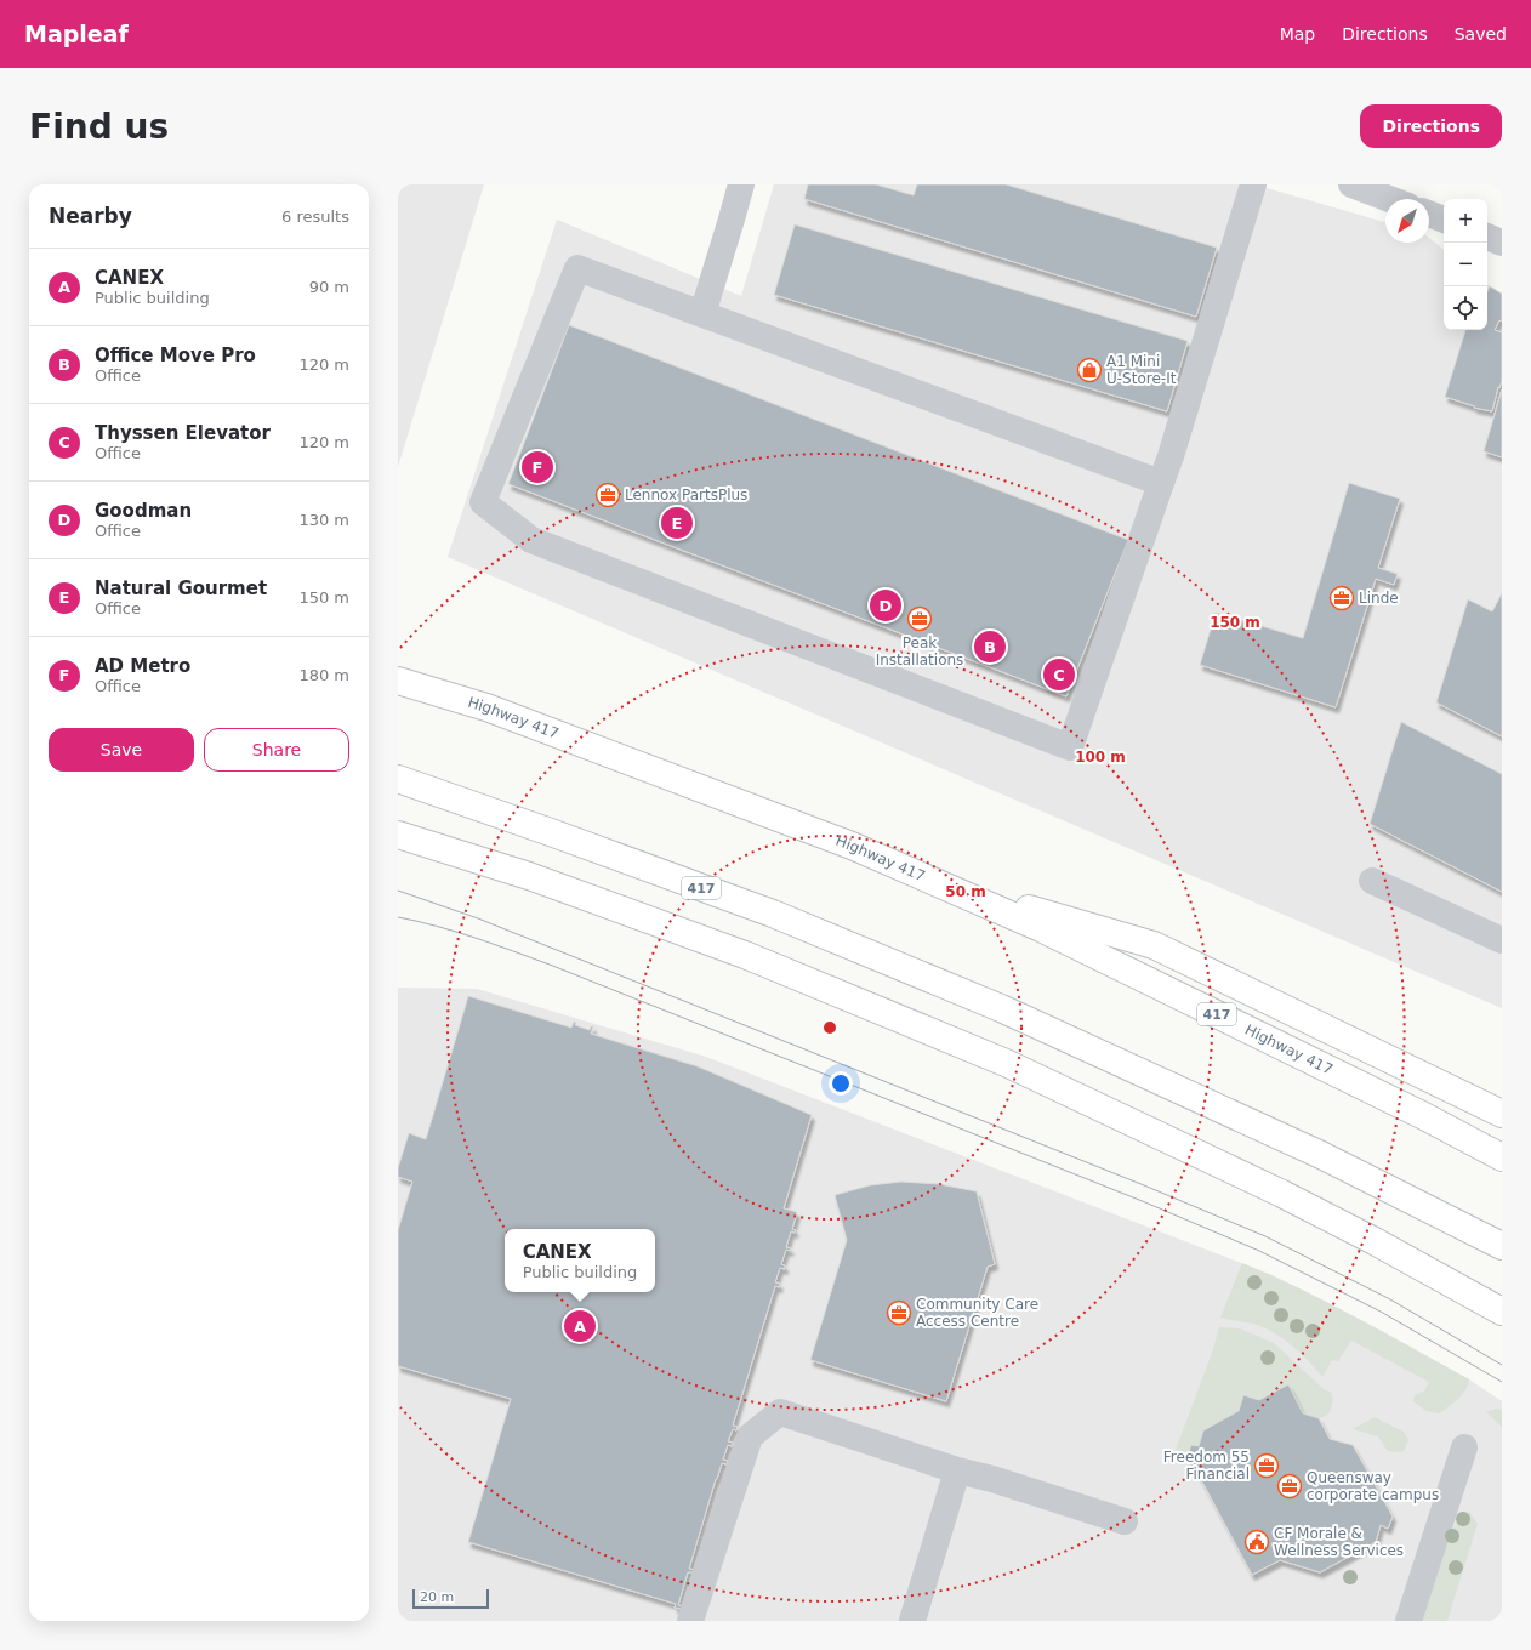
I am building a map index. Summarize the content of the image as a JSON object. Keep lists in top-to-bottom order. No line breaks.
{"streets":{"highway":["Highway 417","417"]},"places":{"shop":["A1 Mini U-Store-It"],"office":["Lennox PartsPlus","Linde","Peak Installations","Community Care Access Centre","Freedom 55 Financial","Queensway corporate campus"],"public building":["CF Morale & Wellness Services"]},"scale_bar":"20 m","north":"bottom left","page":{"header":"Mapleaf","nav":["Map","Directions","Saved"],"buttons":["Directions",["Save","Share"]],"title":"Find us","heading":["Nearby","6 results"],"map_buttons":["+","−"],"list":[{"mark":"A","name":"CANEX","note":"Public building","value":"90 m"},{"mark":"B","name":"Office Move Pro","note":"Office","value":"120 m"},{"mark":"C","name":"Thyssen Elevator","note":"Office","value":"120 m"},{"mark":"D","name":"Goodman","note":"Office","value":"130 m"},{"mark":"E","name":"Natural Gourmet","note":"Office","value":"150 m"},{"mark":"F","name":"AD Metro","note":"Office","value":"180 m"}],"pins":["F","E","D","B","C","A"],"popup":["CANEX","Public building"],"scale":"20 m"},"rings":["150 m","100 m","50 m"]}
